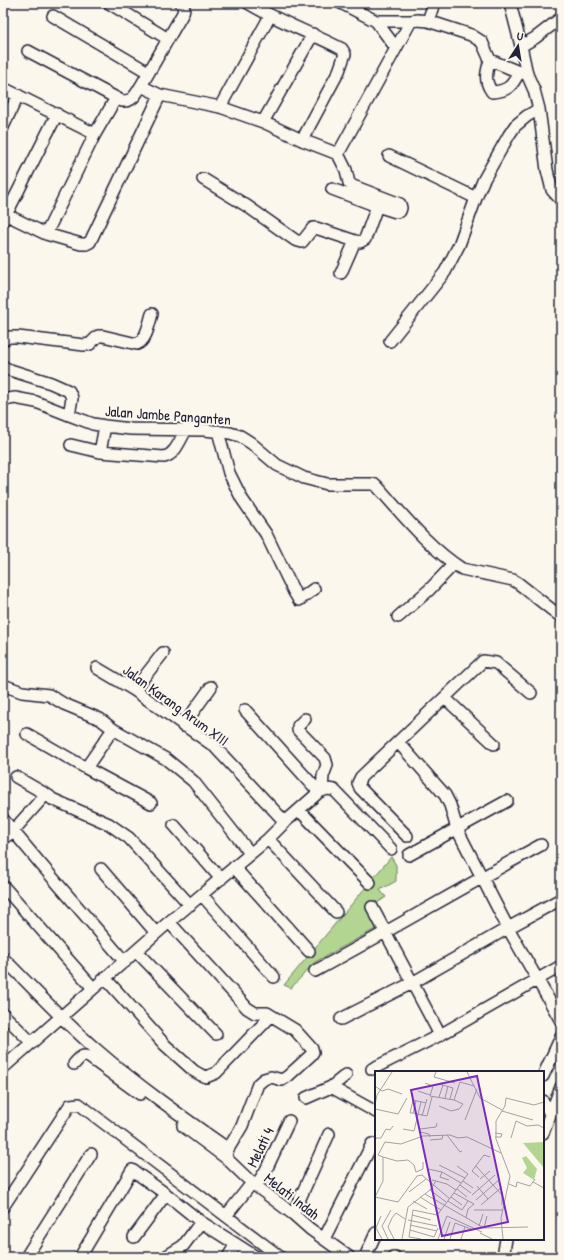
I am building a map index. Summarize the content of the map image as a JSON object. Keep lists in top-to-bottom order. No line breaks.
{"streets":{"street":["Jalan Jambe Panganten","Jalan Karang Arum XIII","Melati 4","Melati Indah"]},"crossings":[["Melati 4","Melati Indah"]],"north":"top"}
